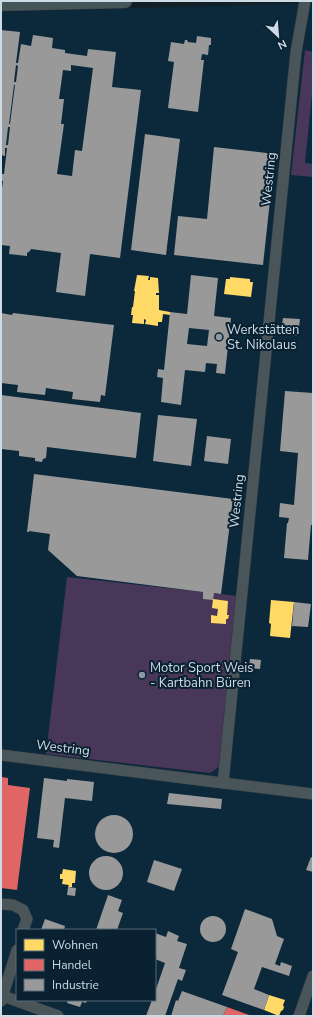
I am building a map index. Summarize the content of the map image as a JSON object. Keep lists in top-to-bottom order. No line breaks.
{"streets":{"street":["Westring"]},"places":["Werkstätten St. Nikolaus","Motor Sport Weis - Kartbahn Büren"],"legend":["Wohnen","Handel","Industrie"],"north":"bottom right"}
